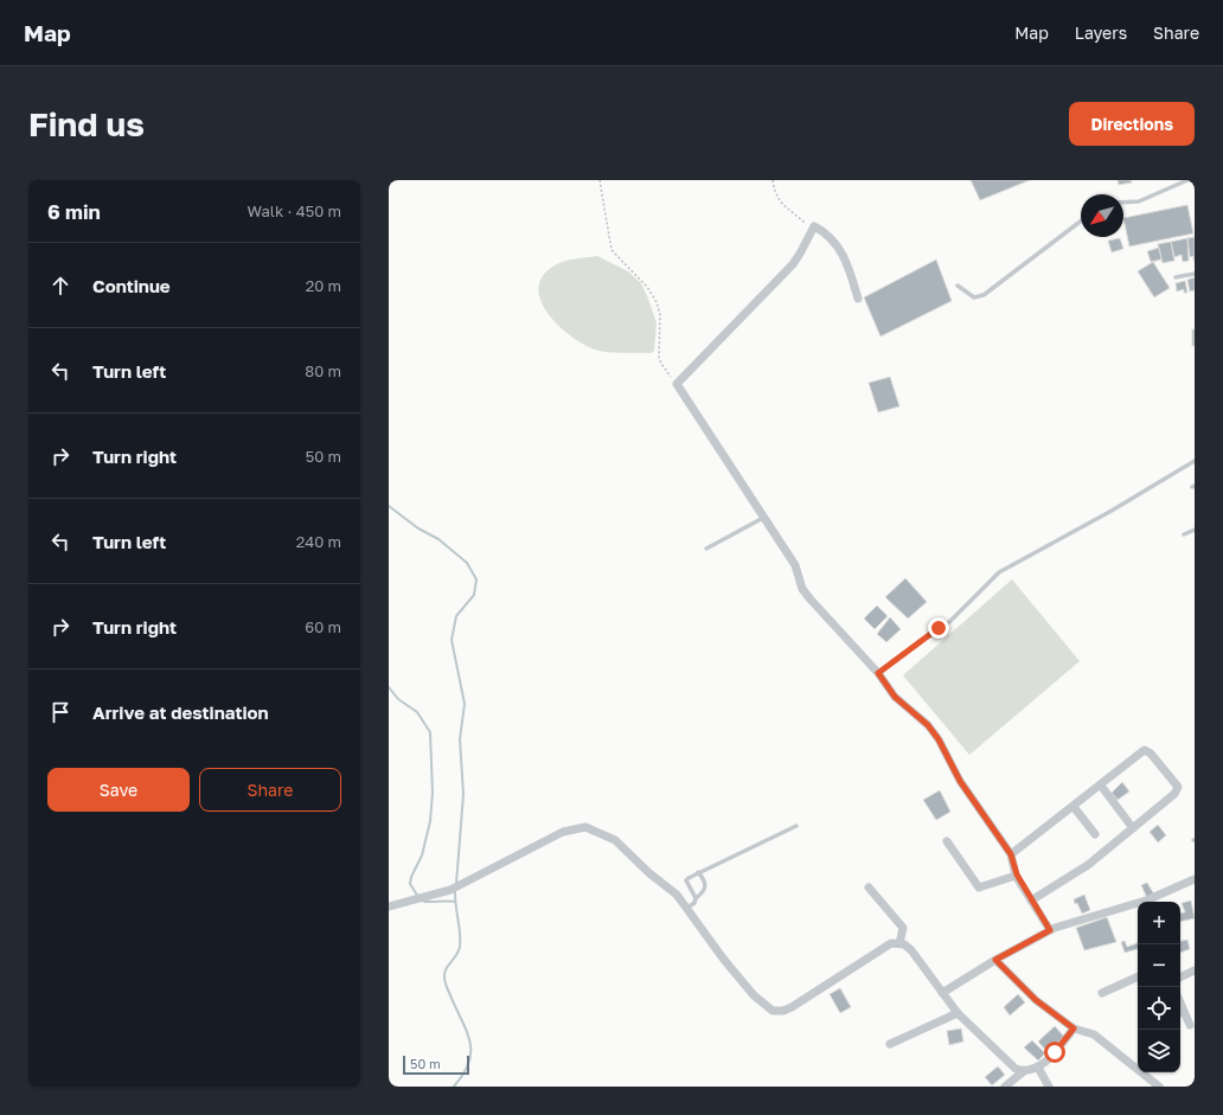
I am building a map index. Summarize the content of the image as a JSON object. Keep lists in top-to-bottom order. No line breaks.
{"scale_bar":"50 m","north":"bottom left","page":{"header":"Map","nav":["Map","Layers","Share"],"buttons":["Directions",["Save","Share"]],"title":"Find us","heading":["6 min","Walk · 450 m"],"list":[["Continue","20 m"],["Turn left","80 m"],["Turn right","50 m"],["Turn left","240 m"],["Turn right","60 m"],"Arrive at destination"],"map_buttons":["+","−"],"scale":"50 m"}}
